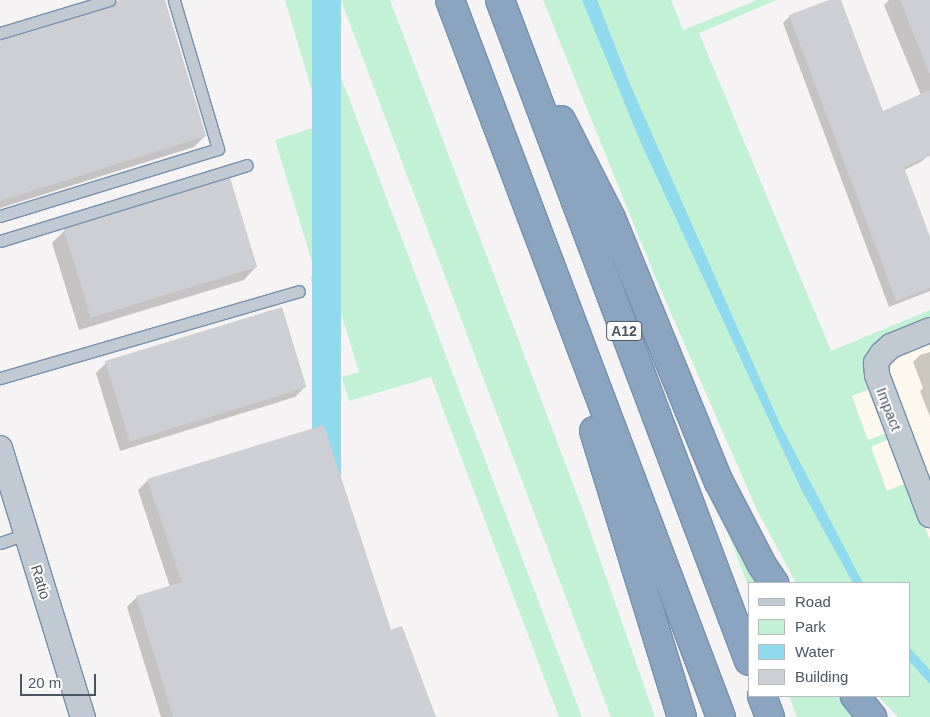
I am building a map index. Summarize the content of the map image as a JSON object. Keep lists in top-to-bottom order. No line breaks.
{"streets":{"highway":["A12"],"street":["Impact","Ratio"]},"legend":["Road","Park","Water","Building"],"scale_bar":"20 m"}
